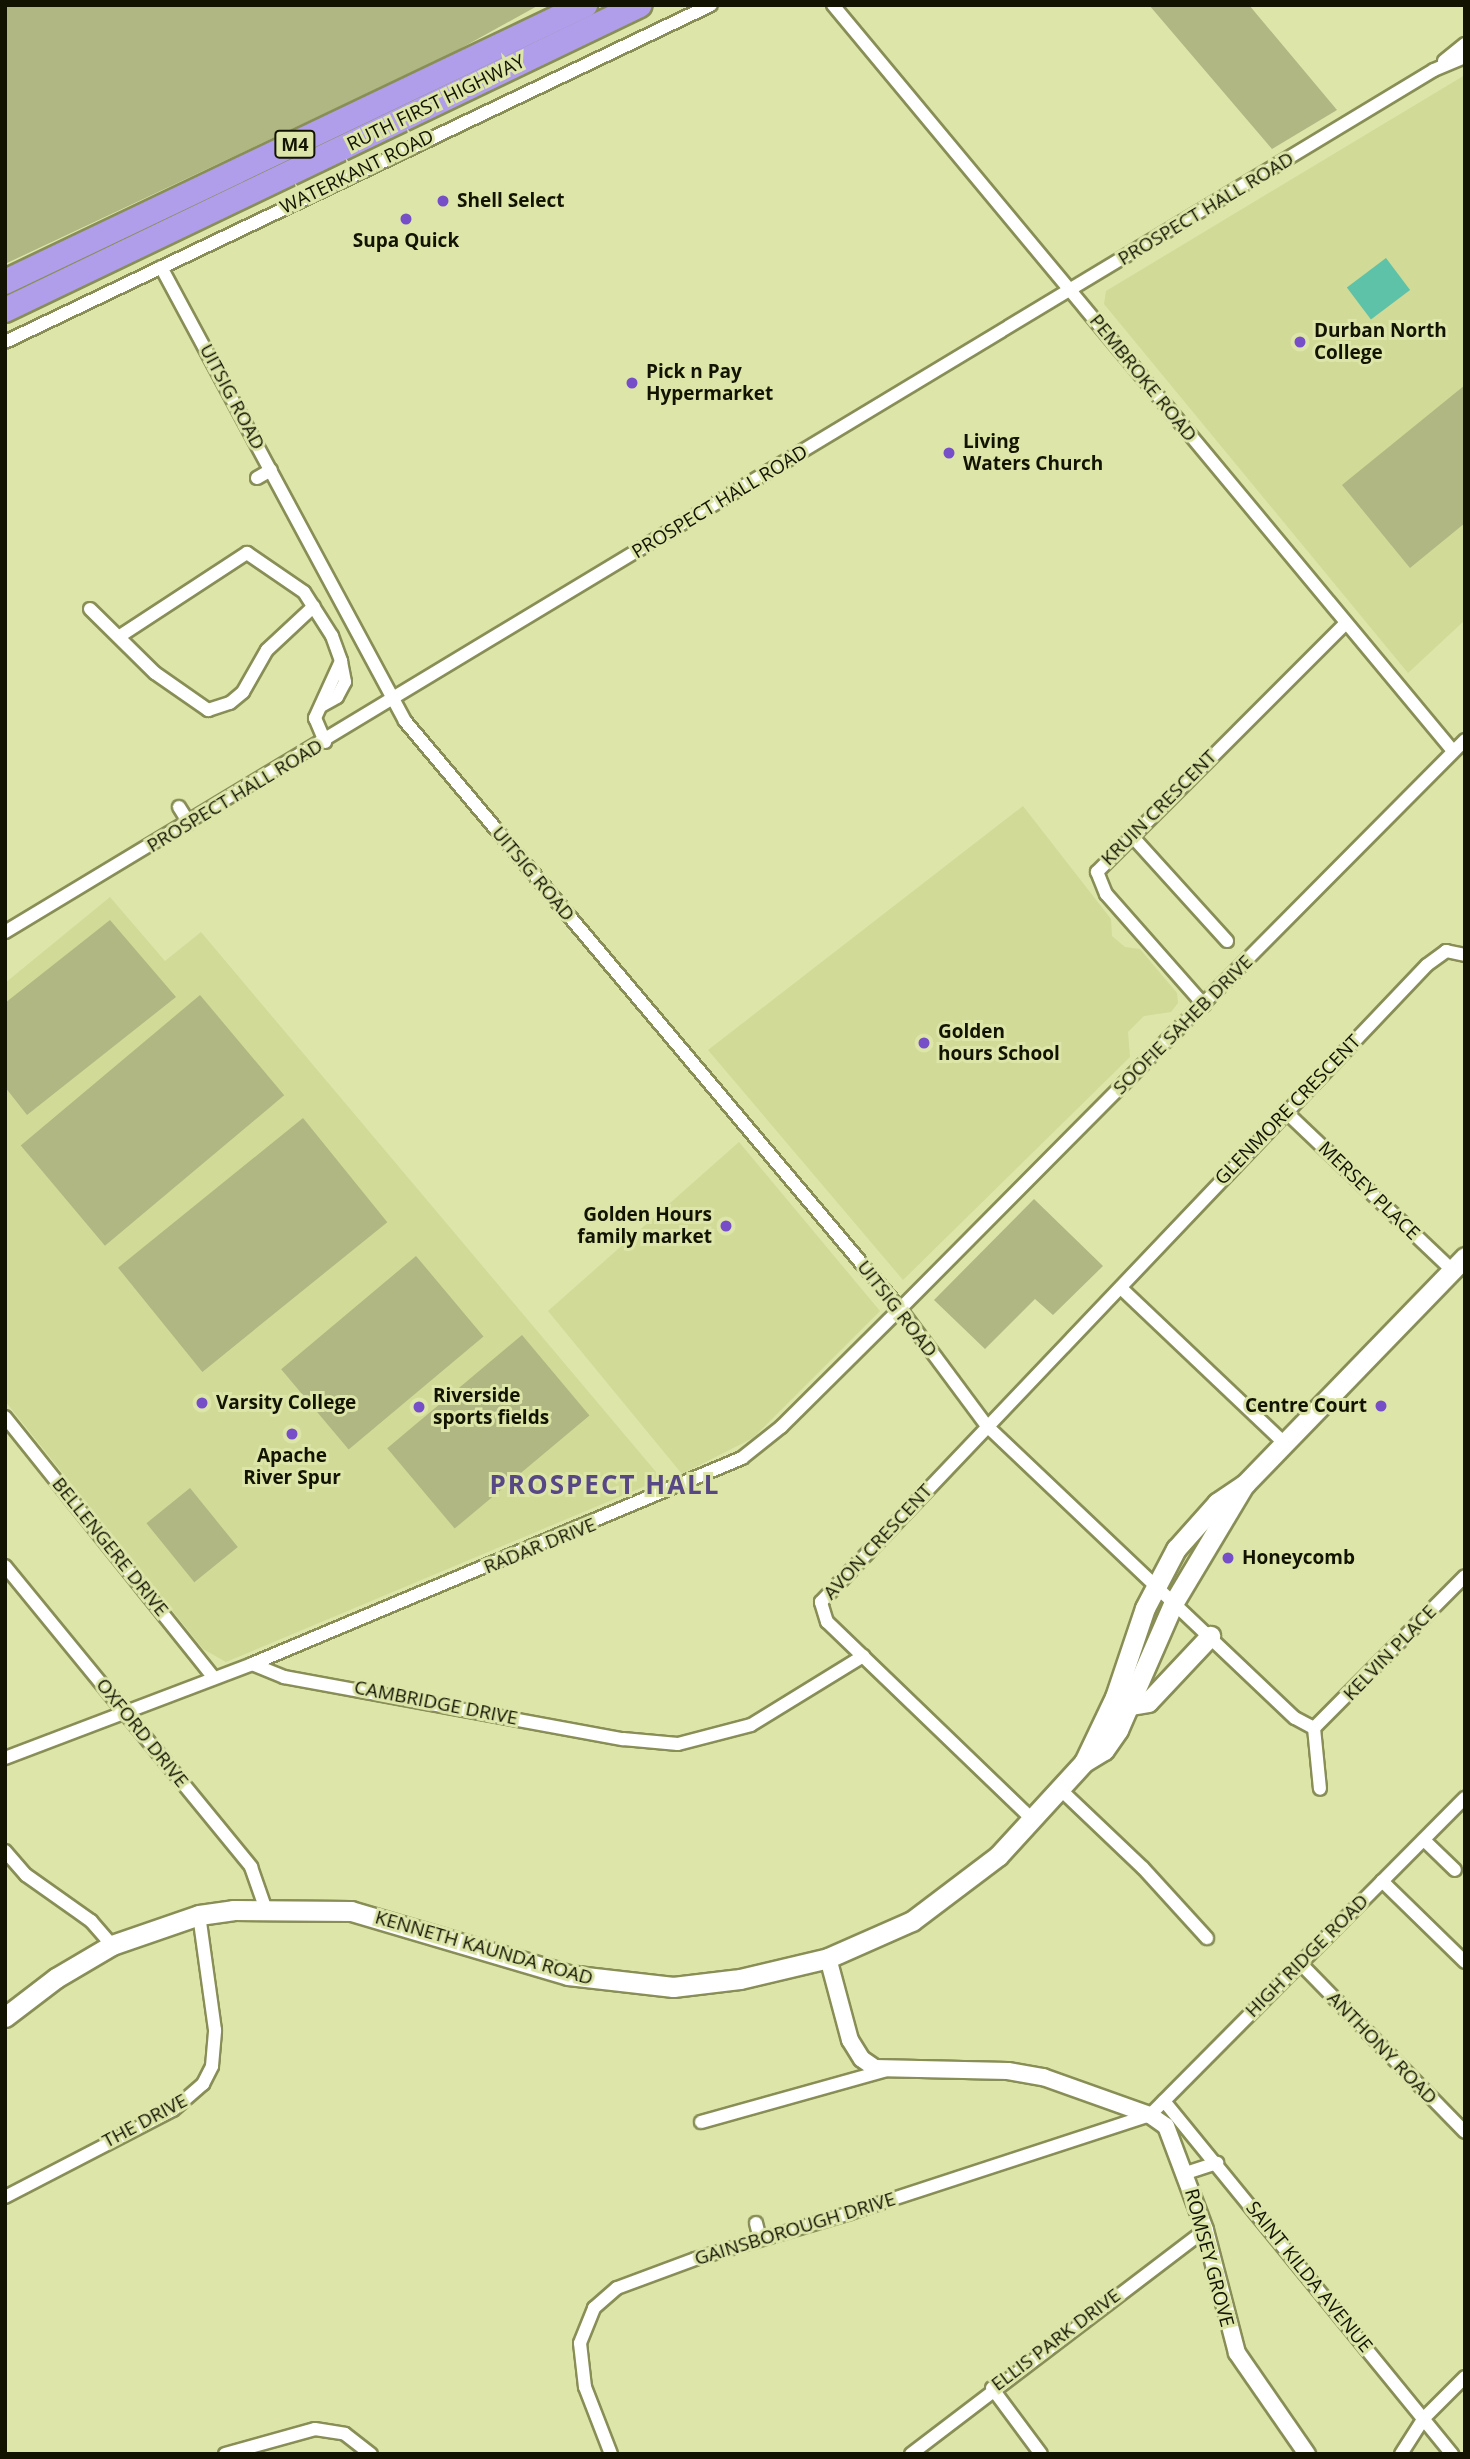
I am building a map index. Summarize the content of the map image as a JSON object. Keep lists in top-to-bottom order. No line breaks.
{"streets":{"highway":["RUTH FIRST HIGHWAY","M4"],"main road":["KENNETH KAUNDA ROAD"],"street":["WATERKANT ROAD","PROSPECT HALL ROAD","PEMBROKE ROAD","UITSIG ROAD","KRUIN CRESCENT","SOOFIE SAHEB DRIVE","GLENMORE CRESCENT","MERSEY PLACE","AVON CRESCENT","RADAR DRIVE","BELLENGERE DRIVE","KELVIN PLACE","CAMBRIDGE DRIVE","OXFORD DRIVE","HIGH RIDGE ROAD","ANTHONY ROAD","THE DRIVE","GAINSBOROUGH DRIVE","ROMSEY GROVE","SAINT KILDA AVENUE","ELLIS PARK DRIVE"]},"crossings":[["WATERKANT ROAD","UITSIG ROAD"],["PROSPECT HALL ROAD","PEMBROKE ROAD"],["PROSPECT HALL ROAD","UITSIG ROAD"],["PEMBROKE ROAD","KRUIN CRESCENT"],["PEMBROKE ROAD","SOOFIE SAHEB DRIVE"],["UITSIG ROAD","SOOFIE SAHEB DRIVE"],["UITSIG ROAD","GLENMORE CRESCENT"],["UITSIG ROAD","AVON CRESCENT"],["UITSIG ROAD","RADAR DRIVE"],["KRUIN CRESCENT","SOOFIE SAHEB DRIVE"],["SOOFIE SAHEB DRIVE","RADAR DRIVE"],["GLENMORE CRESCENT","MERSEY PLACE"],["GLENMORE CRESCENT","AVON CRESCENT"],["MERSEY PLACE","KENNETH KAUNDA ROAD"],["AVON CRESCENT","CAMBRIDGE DRIVE"],["AVON CRESCENT","KENNETH KAUNDA ROAD"],["RADAR DRIVE","CAMBRIDGE DRIVE"],["OXFORD DRIVE","KENNETH KAUNDA ROAD"],["KENNETH KAUNDA ROAD","THE DRIVE"],["HIGH RIDGE ROAD","ANTHONY ROAD"],["HIGH RIDGE ROAD","GAINSBOROUGH DRIVE"],["HIGH RIDGE ROAD","ROMSEY GROVE"],["HIGH RIDGE ROAD","SAINT KILDA AVENUE"],["GAINSBOROUGH DRIVE","ROMSEY GROVE"],["ROMSEY GROVE","ELLIS PARK DRIVE"]],"districts":["PROSPECT HALL"],"places":["Shell Select","Supa Quick","Durban North College","Pick n Pay Hypermarket","Living Waters Church","Golden hours School","Golden Hours family market","Varsity College","Centre Court","Riverside sports fields","Apache River Spur","Honeycomb"]}
